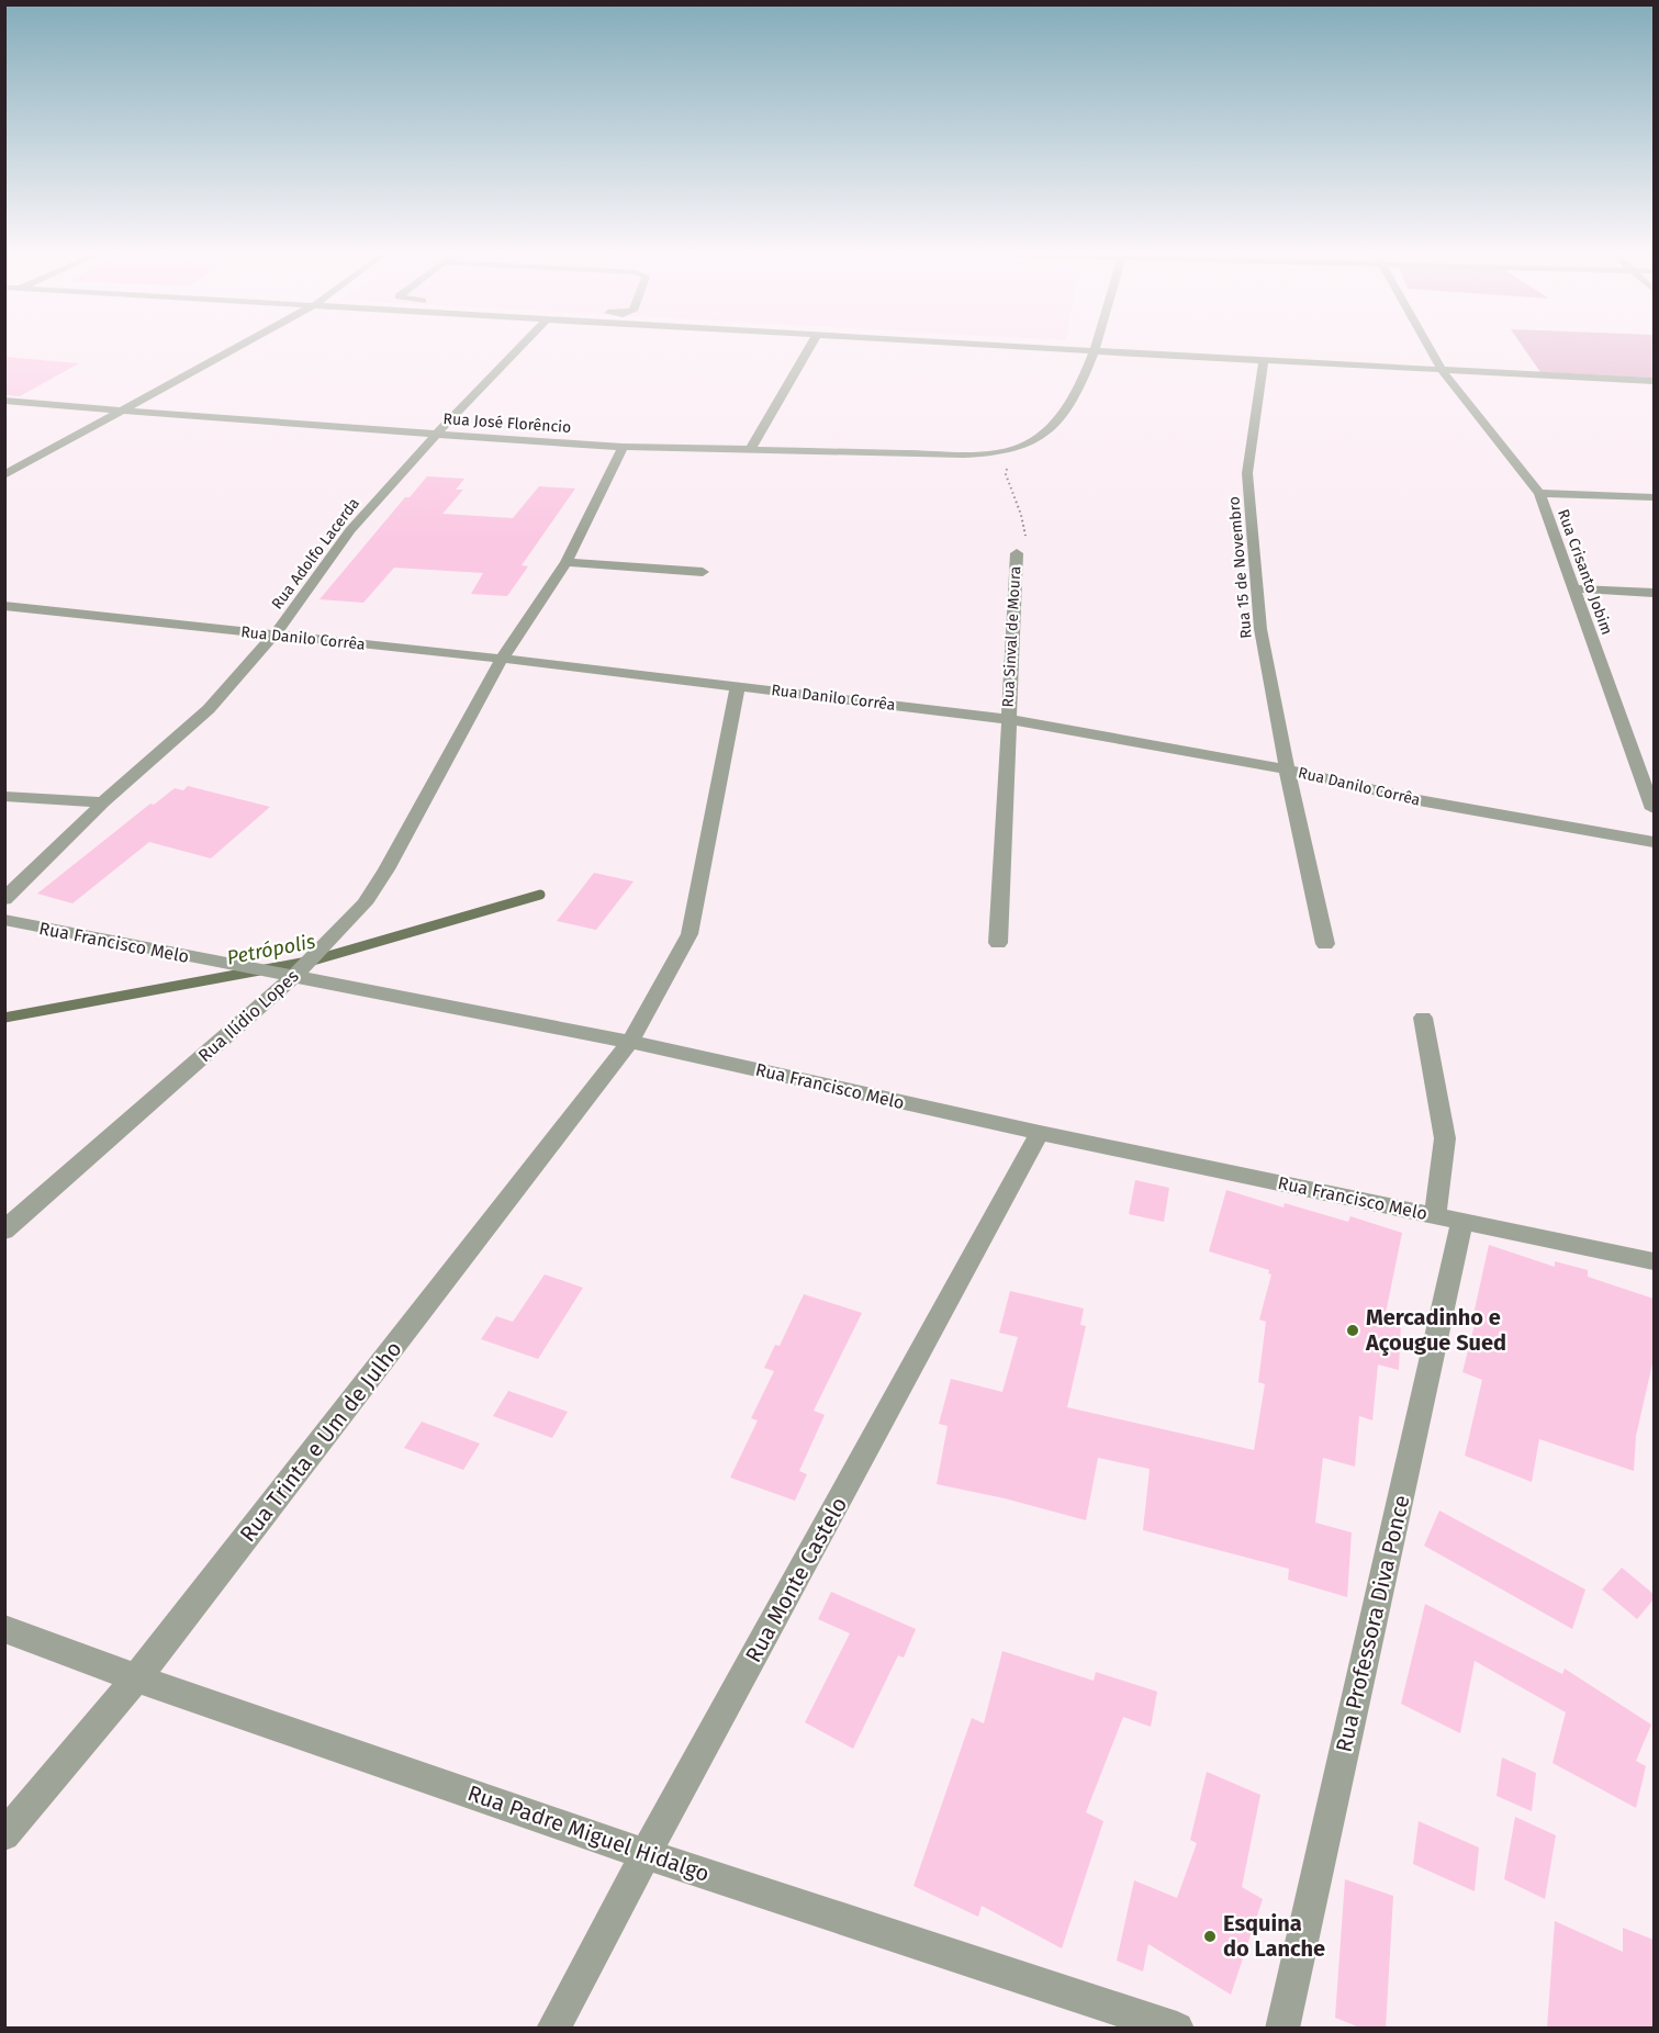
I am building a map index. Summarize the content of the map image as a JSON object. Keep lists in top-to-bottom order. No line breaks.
{"streets":{"street":["Rua José Florêncio","Rua Adolfo Lacerda","Rua 15 de Novembro","Rua Crisanto Jobim","Rua Sinval de Moura","Rua Danilo Corrêa","Rua Francisco Melo","Rua Ilídio Lopes","Rua Trinta e Um de Julho","Rua Monte Castelo","Rua Professora Diva Ponce","Rua Padre Miguel Hidalgo"]},"crossings":[["Rua José Florêncio","Rua Adolfo Lacerda"],["Rua José Florêncio","Rua Sinval de Moura"],["Rua José Florêncio","Rua Ilídio Lopes"],["Rua Adolfo Lacerda","Rua Danilo Corrêa"],["Rua 15 de Novembro","Rua Danilo Corrêa"],["Rua Sinval de Moura","Rua Danilo Corrêa"],["Rua Danilo Corrêa","Rua Ilídio Lopes"],["Rua Danilo Corrêa","Rua Trinta e Um de Julho"],["Rua Francisco Melo","Rua Ilídio Lopes"],["Rua Francisco Melo","Rua Trinta e Um de Julho"],["Rua Francisco Melo","Rua Monte Castelo"],["Rua Francisco Melo","Rua Professora Diva Ponce"],["Rua Trinta e Um de Julho","Rua Padre Miguel Hidalgo"],["Rua Monte Castelo","Rua Padre Miguel Hidalgo"]],"water":["Petrópolis"],"places":["Mercadinho e Açougue Sued","Esquina do Lanche"]}
